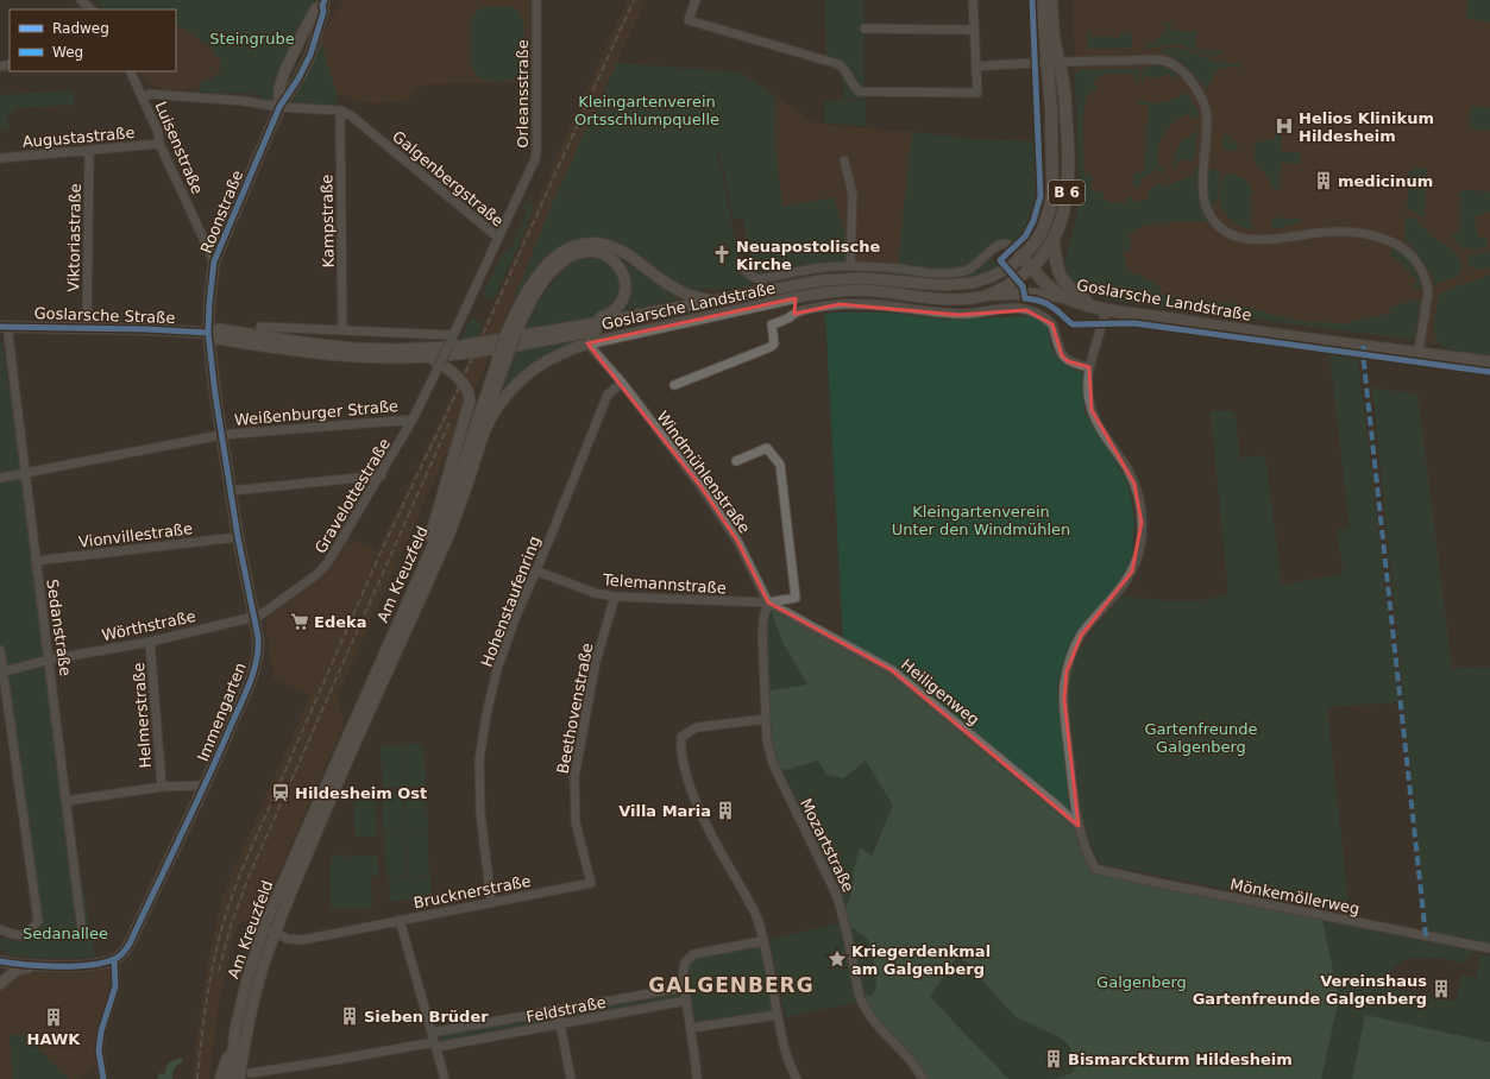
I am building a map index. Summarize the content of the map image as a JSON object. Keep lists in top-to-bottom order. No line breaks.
{"streets":{"main road":["B 6","Roonstraße","Goslarsche Landstraße","Goslarsche Straße","Am Kreuzfeld","Immengarten"],"street":["Orleansstraße","Augustastraße","Luisenstraße","Galgenbergstraße","Kampstraße","Viktoriastraße","Weißenburger Straße","Windmühlenstraße","Gravelottestraße","Vionvillestraße","Telemannstraße","Hohenstaufenring","Wörthstraße","Sedanstraße","Heiligenweg","Beethovenstraße","Helmerstraße","Mozartstraße","Brucknerstraße","Mönkemöllerweg","Feldstraße"]},"crossings":[["Orleansstraße","Galgenbergstraße"],["Augustastraße","Luisenstraße"],["Augustastraße","Viktoriastraße"],["Luisenstraße","Roonstraße"],["Galgenbergstraße","Kampstraße"],["Galgenbergstraße","Gravelottestraße"],["B 6","Goslarsche Landstraße"],["Roonstraße","Goslarsche Straße"],["Roonstraße","Immengarten"],["Viktoriastraße","Goslarsche Straße"],["Goslarsche Landstraße","Windmühlenstraße"],["Goslarsche Landstraße","Am Kreuzfeld"],["Goslarsche Straße","Sedanstraße"],["Goslarsche Straße","Immengarten"],["Weißenburger Straße","Gravelottestraße"],["Weißenburger Straße","Sedanstraße"],["Weißenburger Straße","Immengarten"],["Windmühlenstraße","Am Kreuzfeld"],["Windmühlenstraße","Telemannstraße"],["Windmühlenstraße","Hohenstaufenring"],["Windmühlenstraße","Heiligenweg"],["Windmühlenstraße","Mozartstraße"],["Gravelottestraße","Wörthstraße"],["Gravelottestraße","Immengarten"],["Vionvillestraße","Sedanstraße"],["Vionvillestraße","Immengarten"],["Telemannstraße","Hohenstaufenring"],["Telemannstraße","Heiligenweg"],["Telemannstraße","Beethovenstraße"],["Telemannstraße","Mozartstraße"],["Hohenstaufenring","Brucknerstraße"],["Wörthstraße","Sedanstraße"],["Wörthstraße","Immengarten"],["Wörthstraße","Helmerstraße"],["Heiligenweg","Mozartstraße"],["Heiligenweg","Mönkemöllerweg"],["Beethovenstraße","Brucknerstraße"],["Brucknerstraße","Feldstraße"]],"districts":["GALGENBERG"],"parks":["Steingrube","Kleingartenverein Ortsschlumpquelle","Kleingartenverein Unter den Windmühlen","Gartenfreunde Galgenberg","Sedanallee","Galgenberg"],"places":{"hospital":["Helios Klinikum Hildesheim"],"building":["medicinum","Villa Maria","Vereinshaus Gartenfreunde Galgenberg","Sieben Brüder","HAWK","Bismarckturm Hildesheim"],"church":["Neuapostolische Kirche"],"supermarket":["Edeka"],"station":["Hildesheim Ost"],"place":["Kriegerdenkmal am Galgenberg"]},"legend":["Radweg","Weg"]}
